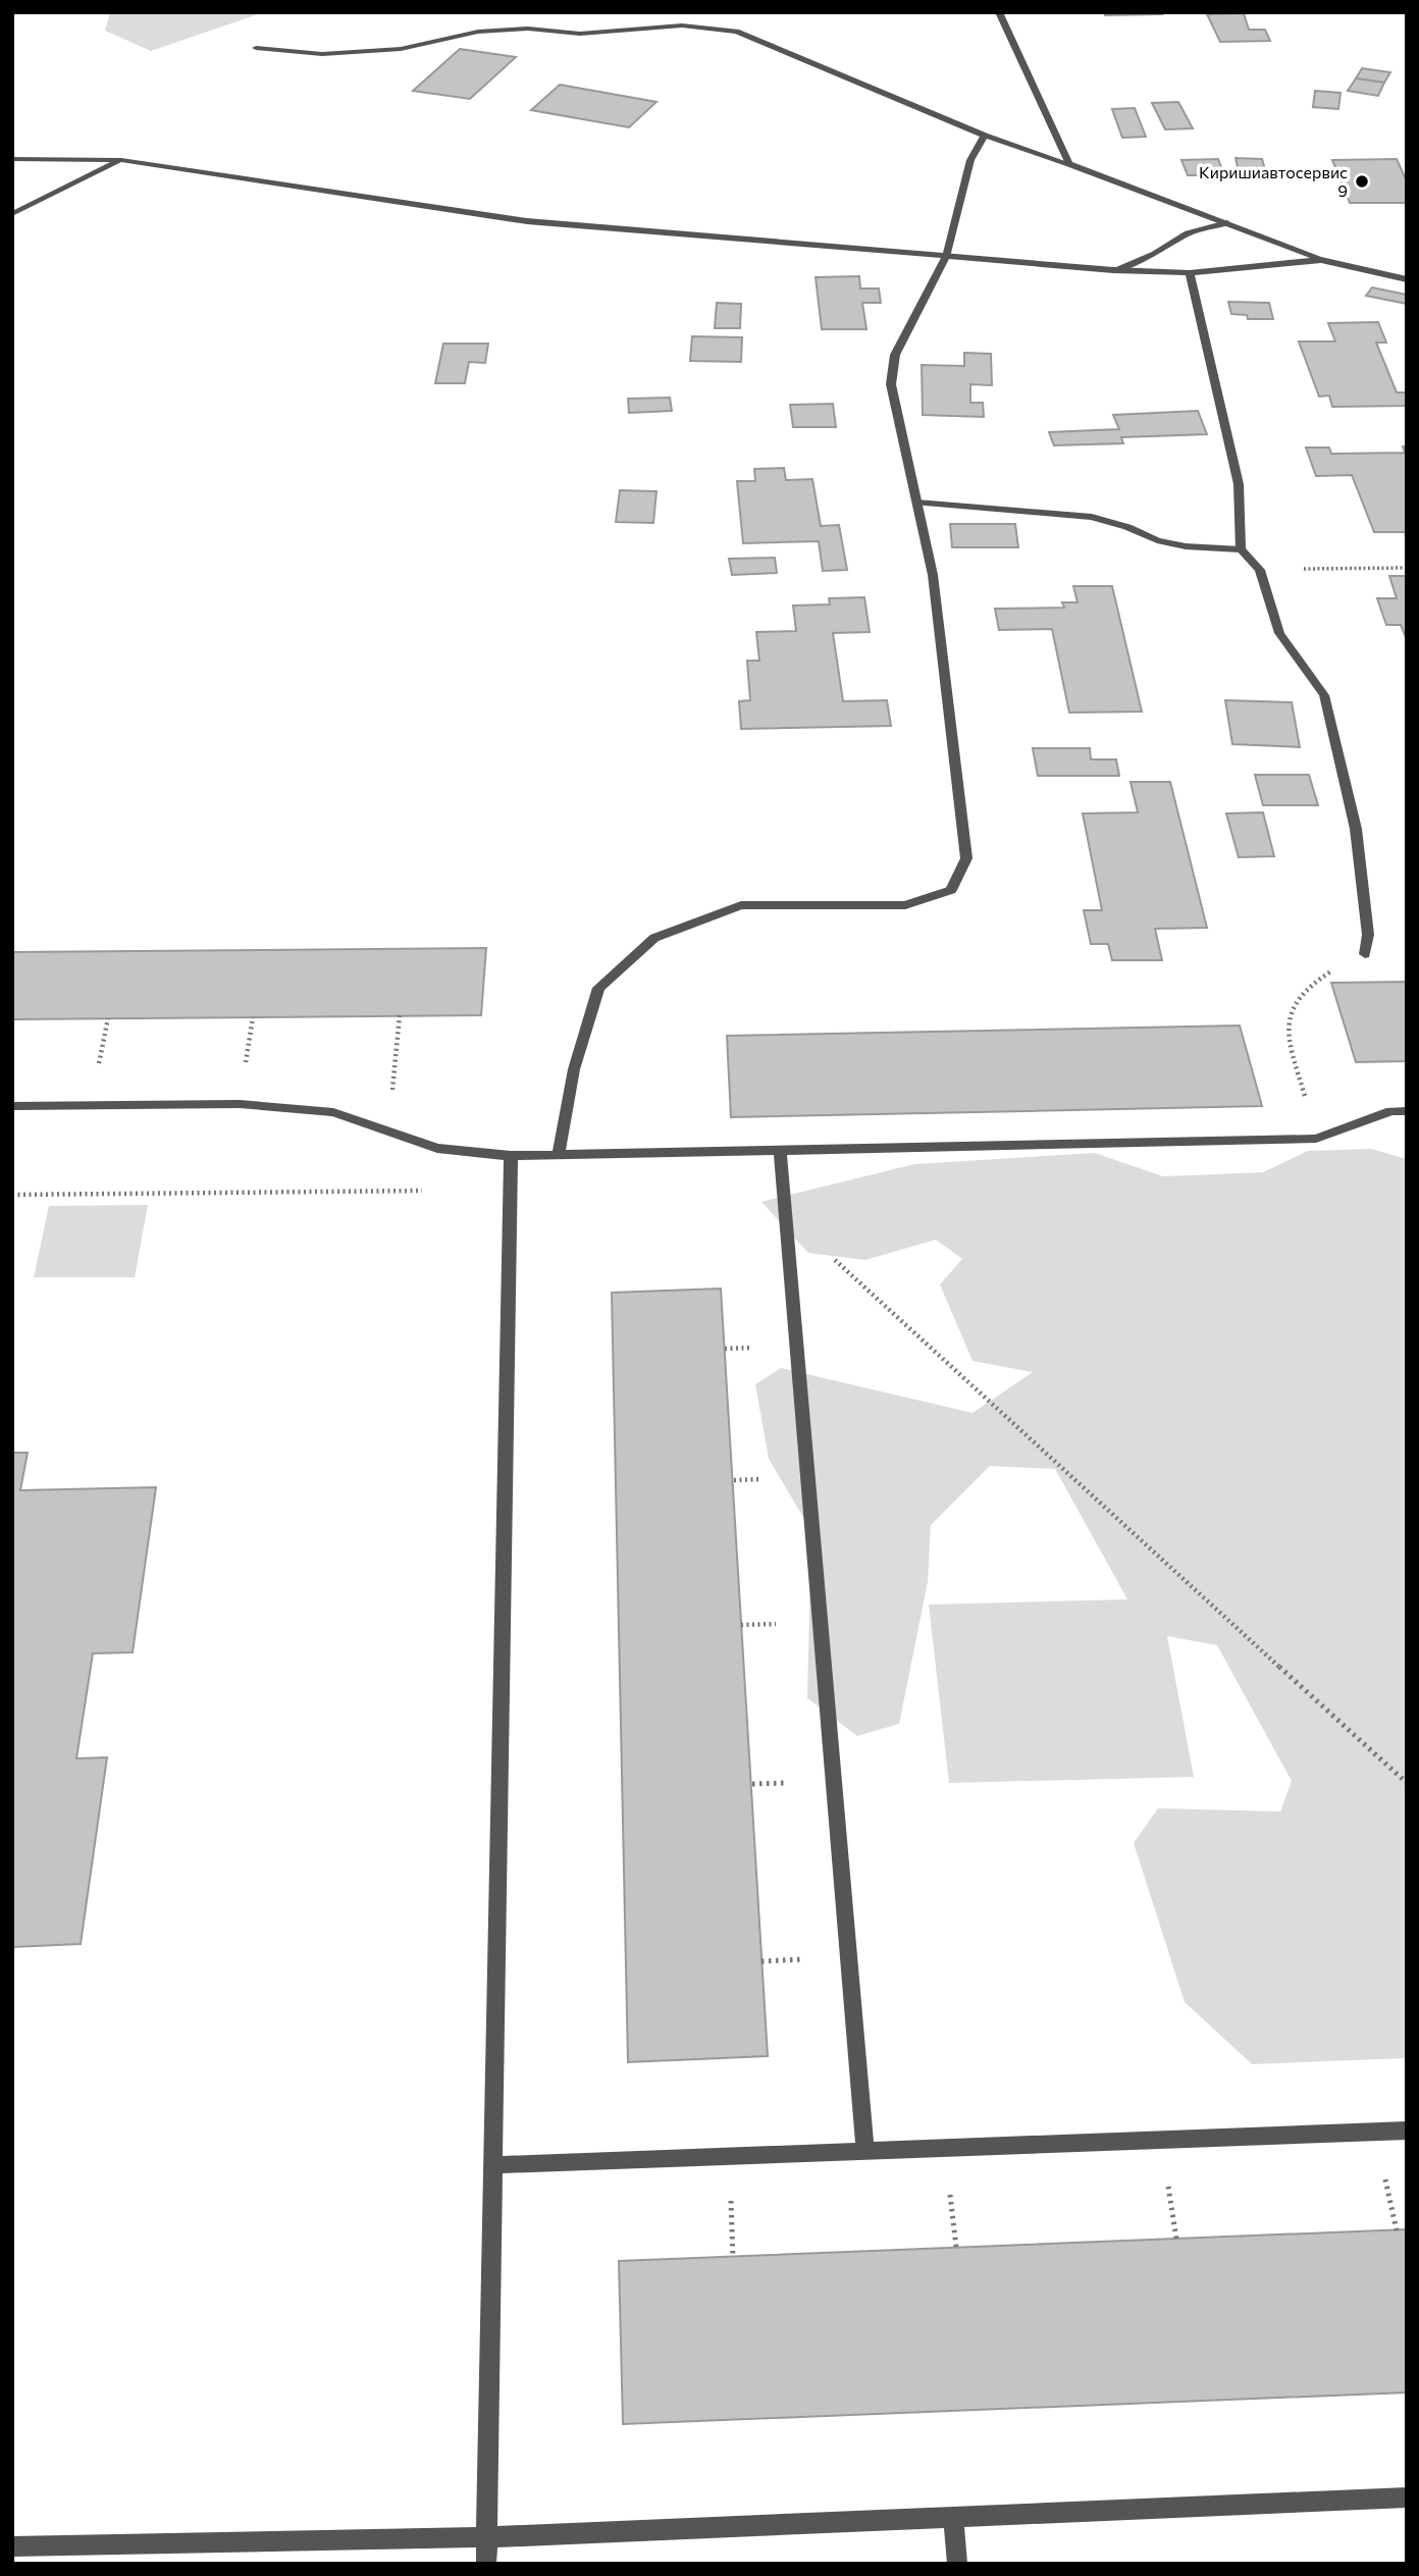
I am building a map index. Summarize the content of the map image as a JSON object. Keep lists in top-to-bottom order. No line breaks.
{"places":["Киришиавтосервис 9"]}
